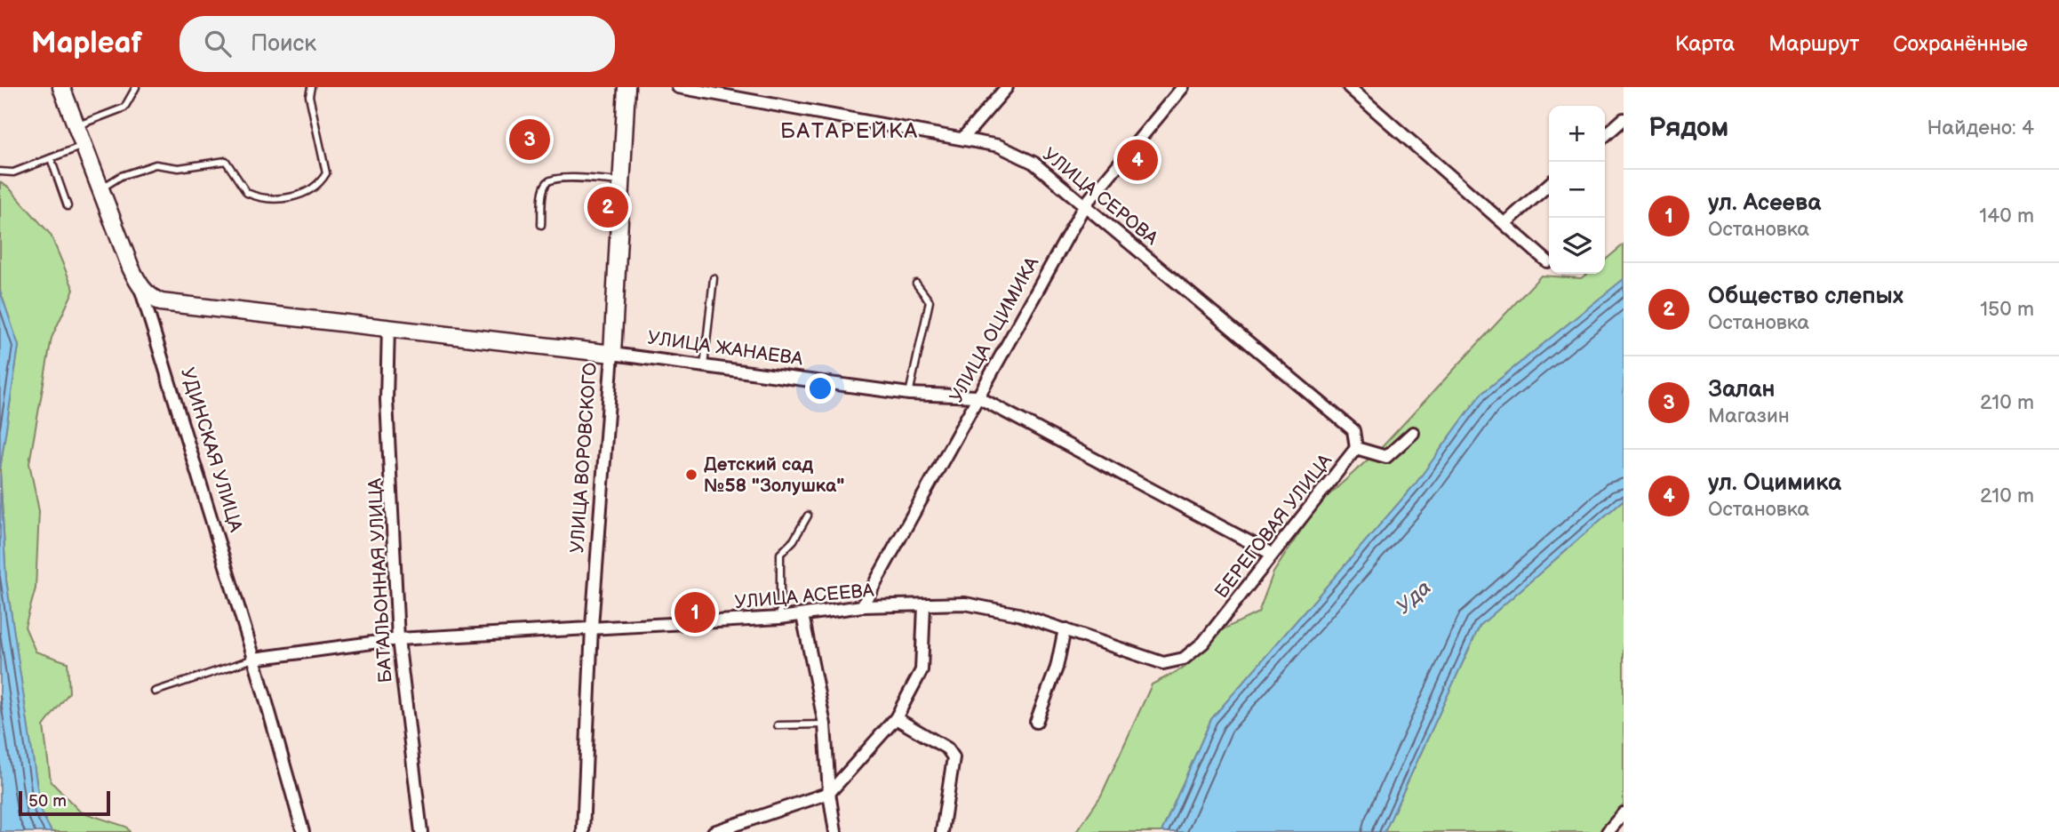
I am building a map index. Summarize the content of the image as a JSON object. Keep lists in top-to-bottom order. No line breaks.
{"streets":{"street":["УЛИЦА СЕРОВА","УЛИЦА ОЦИМИКА","УЛИЦА ЖАНАЕВА","УДИНСКАЯ УЛИЦА","УЛИЦА ВОРОВСКОГО","БЕРЕГОВАЯ УЛИЦА","БАТАЛЬОННАЯ УЛИЦА","УЛИЦА АСЕЕВА"]},"crossings":[["УЛИЦА СЕРОВА","УЛИЦА ОЦИМИКА"],["УЛИЦА СЕРОВА","БЕРЕГОВАЯ УЛИЦА"],["УЛИЦА ОЦИМИКА","УЛИЦА ЖАНАЕВА"],["УЛИЦА ОЦИМИКА","УЛИЦА АСЕЕВА"],["УЛИЦА ЖАНАЕВА","УДИНСКАЯ УЛИЦА"],["УЛИЦА ЖАНАЕВА","УЛИЦА ВОРОВСКОГО"],["УЛИЦА ЖАНАЕВА","БЕРЕГОВАЯ УЛИЦА"],["УЛИЦА ЖАНАЕВА","БАТАЛЬОННАЯ УЛИЦА"],["УДИНСКАЯ УЛИЦА","УЛИЦА АСЕЕВА"],["УЛИЦА ВОРОВСКОГО","УЛИЦА АСЕЕВА"],["БЕРЕГОВАЯ УЛИЦА","УЛИЦА АСЕЕВА"],["БАТАЛЬОННАЯ УЛИЦА","УЛИЦА АСЕЕВА"]],"districts":["БАТАРЕЙКА"],"water":["Уда"],"places":["Детский сад №58 \"Золушка\""],"scale_bar":"50 m","page":{"header":"Mapleaf","search":"Поиск","nav":["Карта","Маршрут","Сохранённые"],"heading":["Рядом","Найдено: 4"],"map_buttons":["+","−"],"pins":["3","4","2","1"],"list":[{"mark":"1","name":"ул. Асеева","note":"Остановка","value":"140 m"},{"mark":"2","name":"Общество слепых","note":"Остановка","value":"150 m"},{"mark":"3","name":"Залан","note":"Магазин","value":"210 m"},{"mark":"4","name":"ул. Оцимика","note":"Остановка","value":"210 m"}],"scale":"50 m"}}
